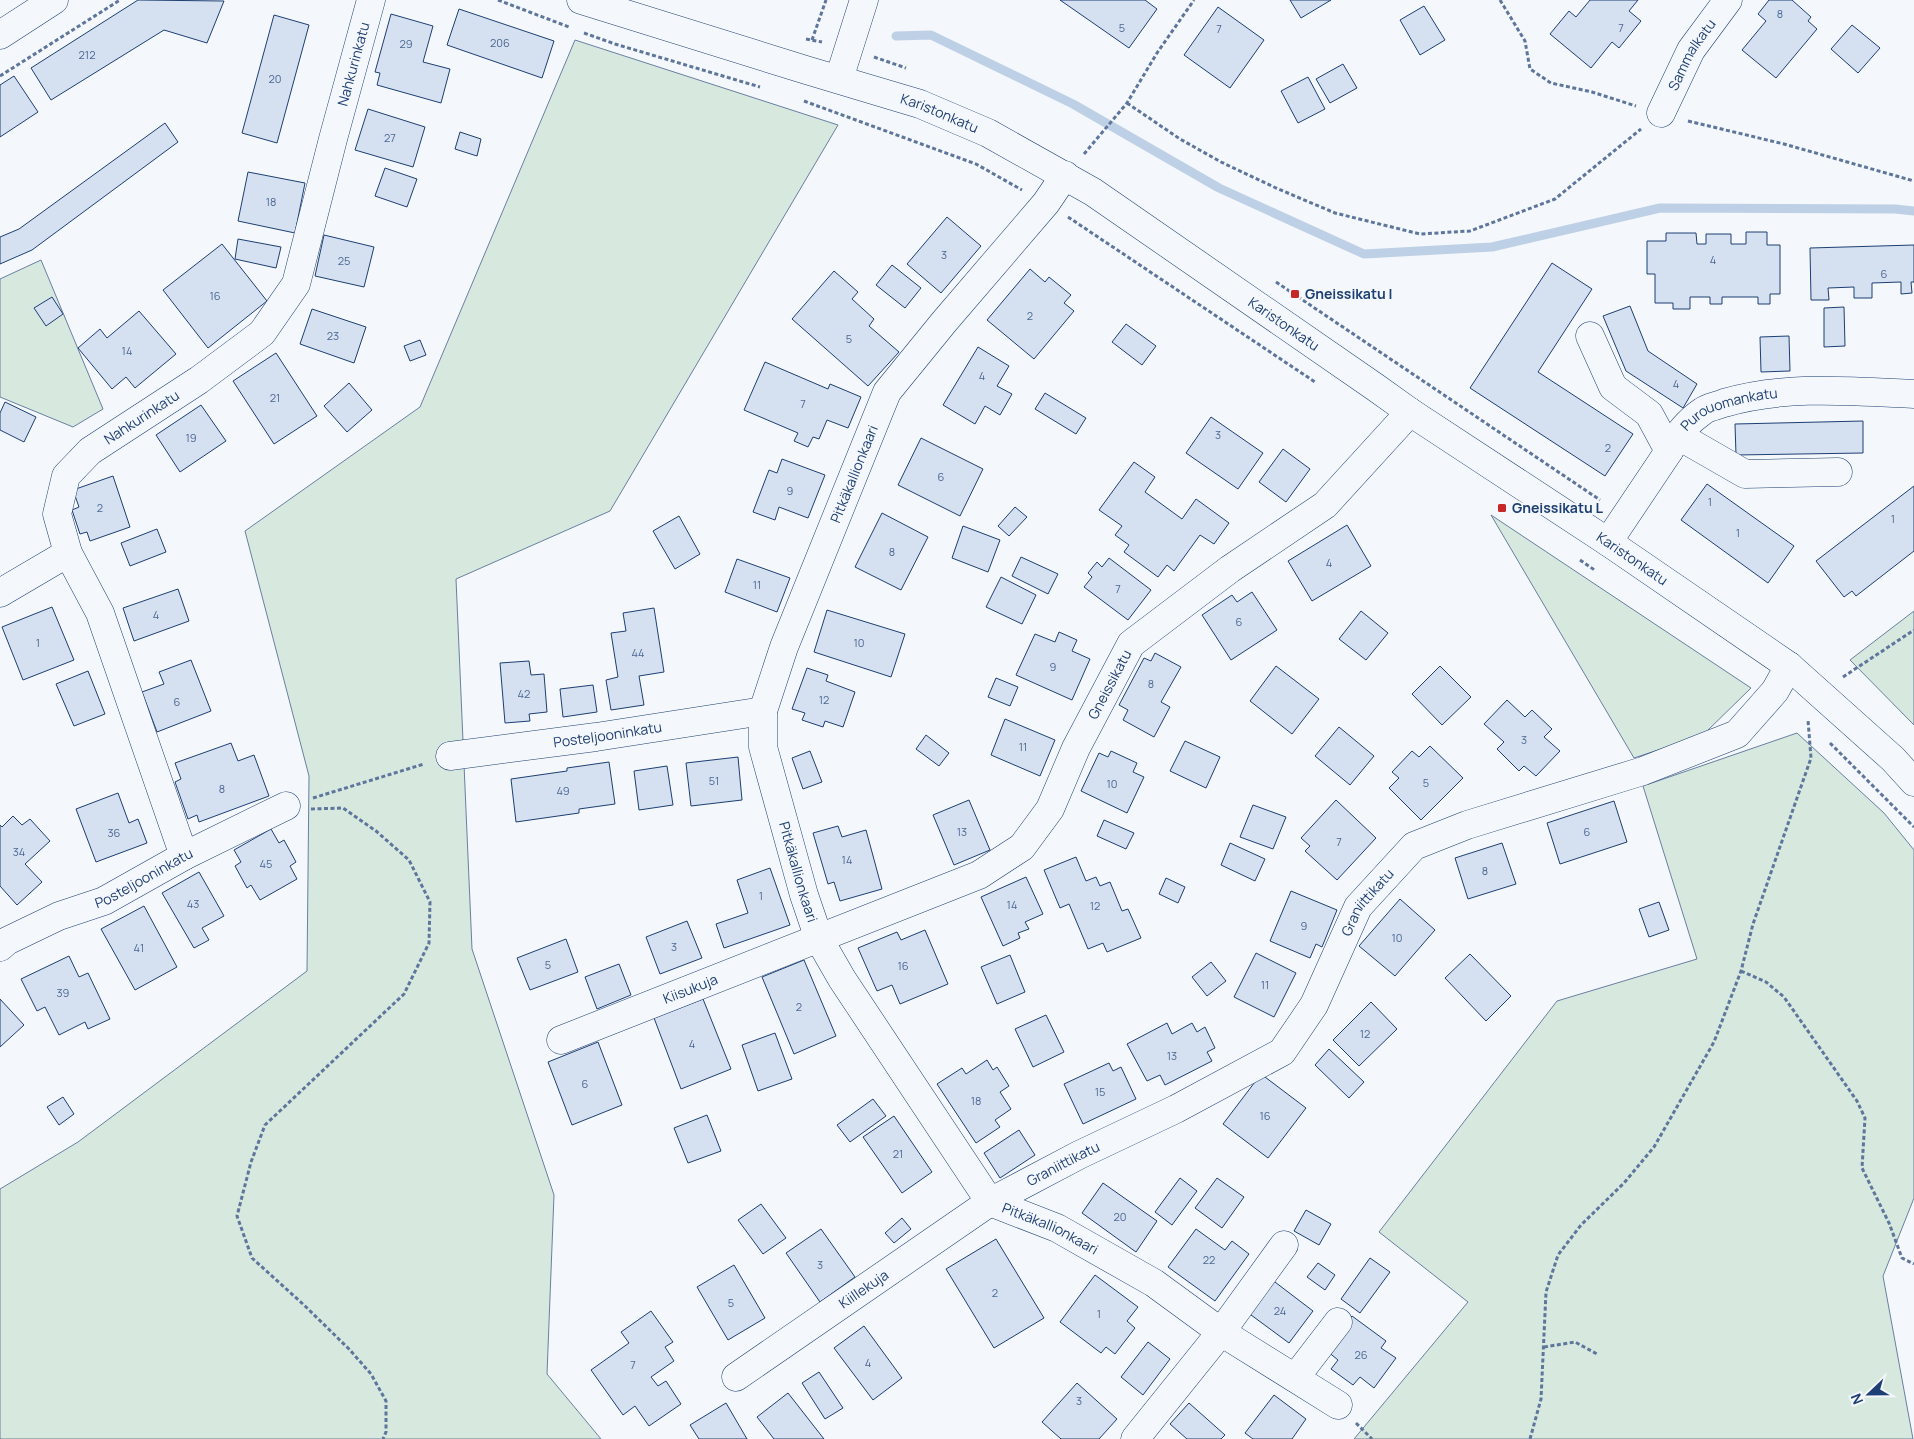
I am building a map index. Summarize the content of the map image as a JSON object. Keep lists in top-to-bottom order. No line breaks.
{"streets":{"street":["Sammalkatu","Nahkurinkatu","Karistonkatu","Purouomankatu","Pitkäkallionkaari","Gneissikatu","Posteljooninkatu","Graniittikatu","Kiisukuja","Kiillekuja"]},"crossings":[["Nahkurinkatu","Posteljooninkatu"],["Karistonkatu","Purouomankatu"],["Karistonkatu","Pitkäkallionkaari"],["Karistonkatu","Gneissikatu"],["Karistonkatu","Graniittikatu"],["Pitkäkallionkaari","Gneissikatu"],["Pitkäkallionkaari","Posteljooninkatu"],["Pitkäkallionkaari","Graniittikatu"],["Pitkäkallionkaari","Kiisukuja"],["Pitkäkallionkaari","Kiillekuja"],["Gneissikatu","Kiisukuja"],["Graniittikatu","Kiillekuja"]],"places":{"transit":["Gneissikatu I","Gneissikatu L"]},"house_numbers":["8","5","7","7","206","29","212","20","27","18","3","4","25","6","16","2","23","5","14","4","4","21","7","3","19","2","6","9","1","2","1","1","8","4","11","7","4","6","1","10","44","9","8","42","12","6","3","11","51","5","10","8","49","13","6","36","7","34","14","45","8","1","43","14","12","9","10","3","41","5","16","11","39","2","12","4","13","6","15","18","16","21","20","22","3","2","5","24","1","26","4","7","3"],"north":"left"}
